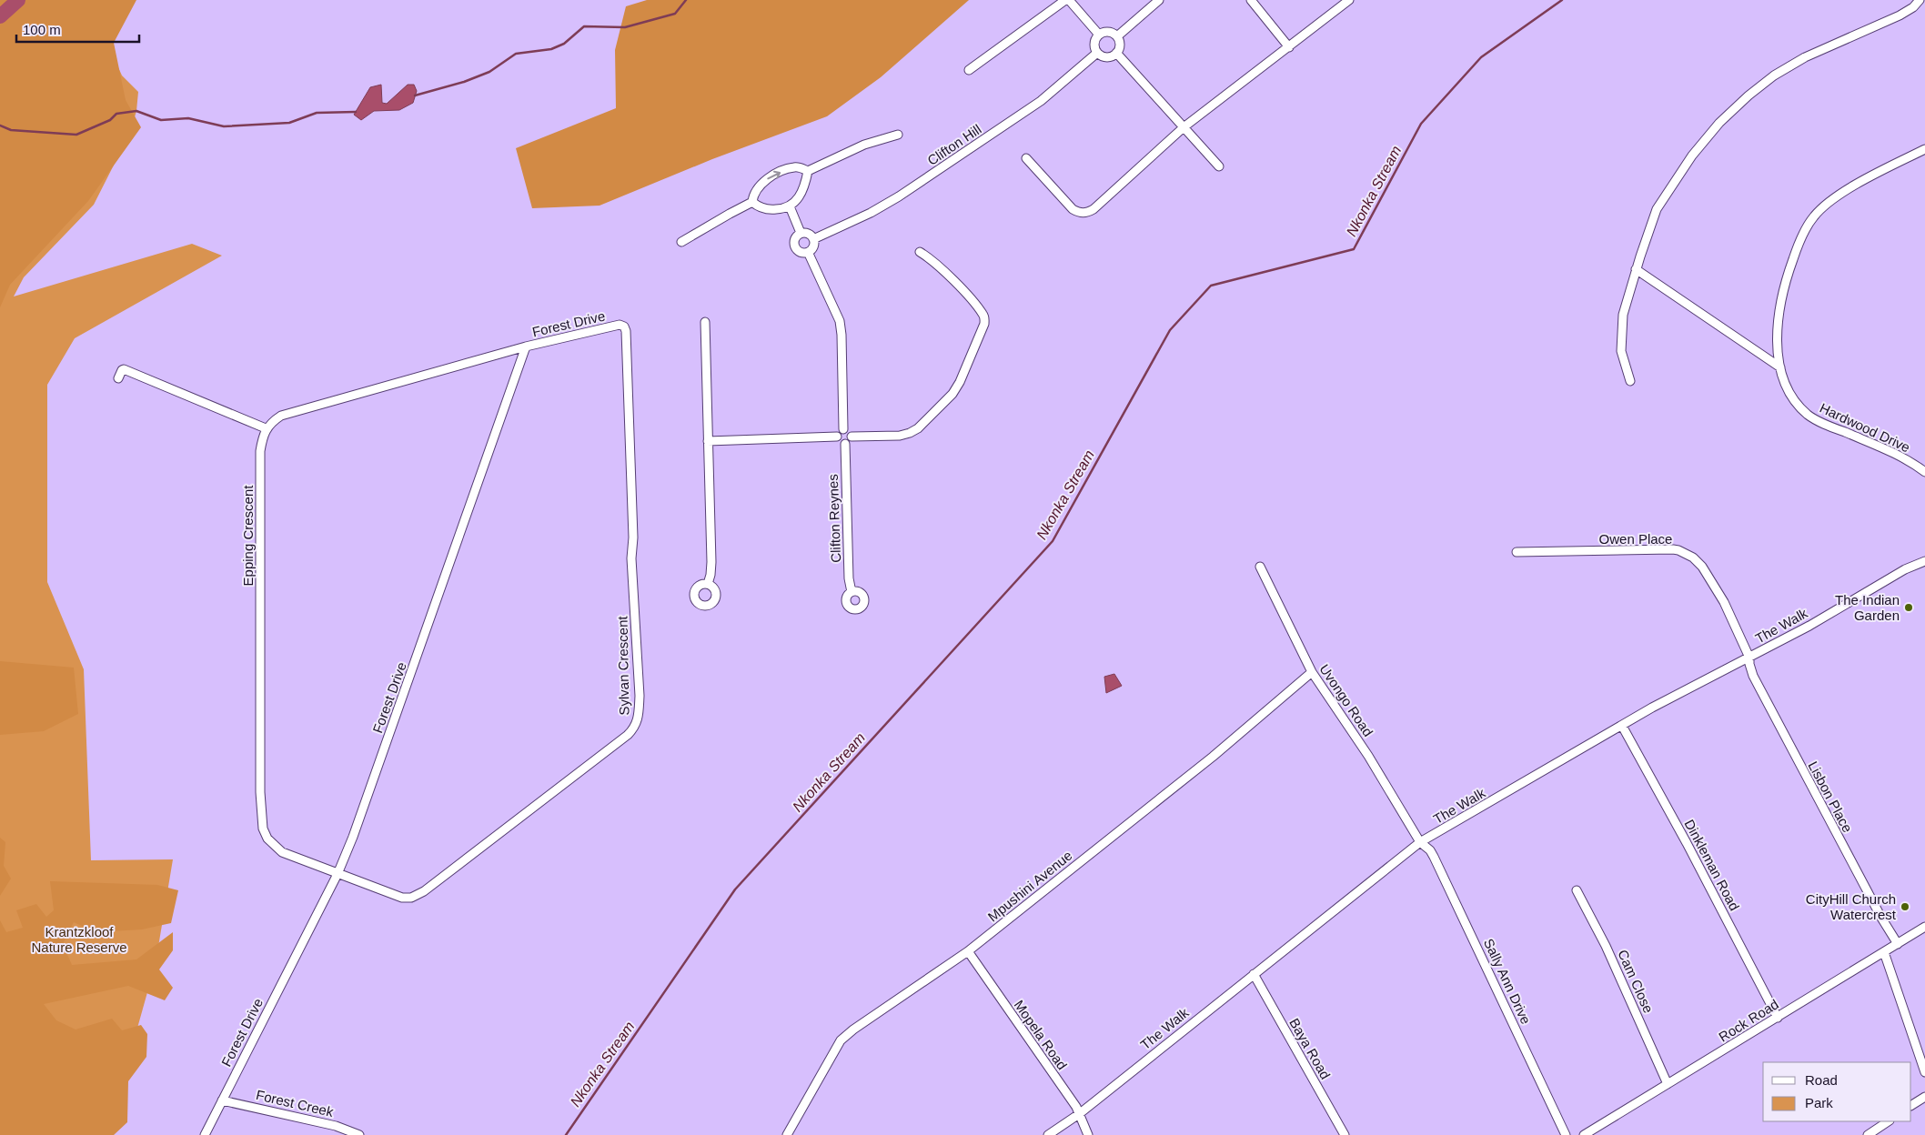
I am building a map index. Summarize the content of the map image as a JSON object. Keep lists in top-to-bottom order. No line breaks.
{"streets":{"street":["Clifton Hill","Forest Drive","Hardwood Drive","Clifton Reynes","Epping Crescent","Owen Place","The Walk","Sylvan Crescent","Uvongo Road","Lisbon Place","Dinkleman Road","Mpushini Avenue","Sally Ann Drive","Cam Close","Rock Road","Mopela Road","Baya Road","Forest Creek"]},"crossings":[["Forest Drive","Epping Crescent"],["Forest Drive","Sylvan Crescent"],["Forest Drive","Forest Creek"],["Epping Crescent","Sylvan Crescent"],["Owen Place","The Walk"],["Owen Place","Lisbon Place"],["The Walk","Uvongo Road"],["The Walk","Lisbon Place"],["The Walk","Dinkleman Road"],["The Walk","Sally Ann Drive"],["The Walk","Mopela Road"],["The Walk","Baya Road"],["Uvongo Road","Mpushini Avenue"],["Uvongo Road","Sally Ann Drive"],["Lisbon Place","Rock Road"],["Dinkleman Road","Rock Road"],["Mpushini Avenue","Mopela Road"],["Cam Close","Rock Road"]],"water":["Nkonka Stream"],"parks":["Krantzkloof Nature Reserve"],"places":["The Indian Garden","CityHill Church Watercrest"],"legend":["Road","Park"],"scale_bar":"100 m"}
